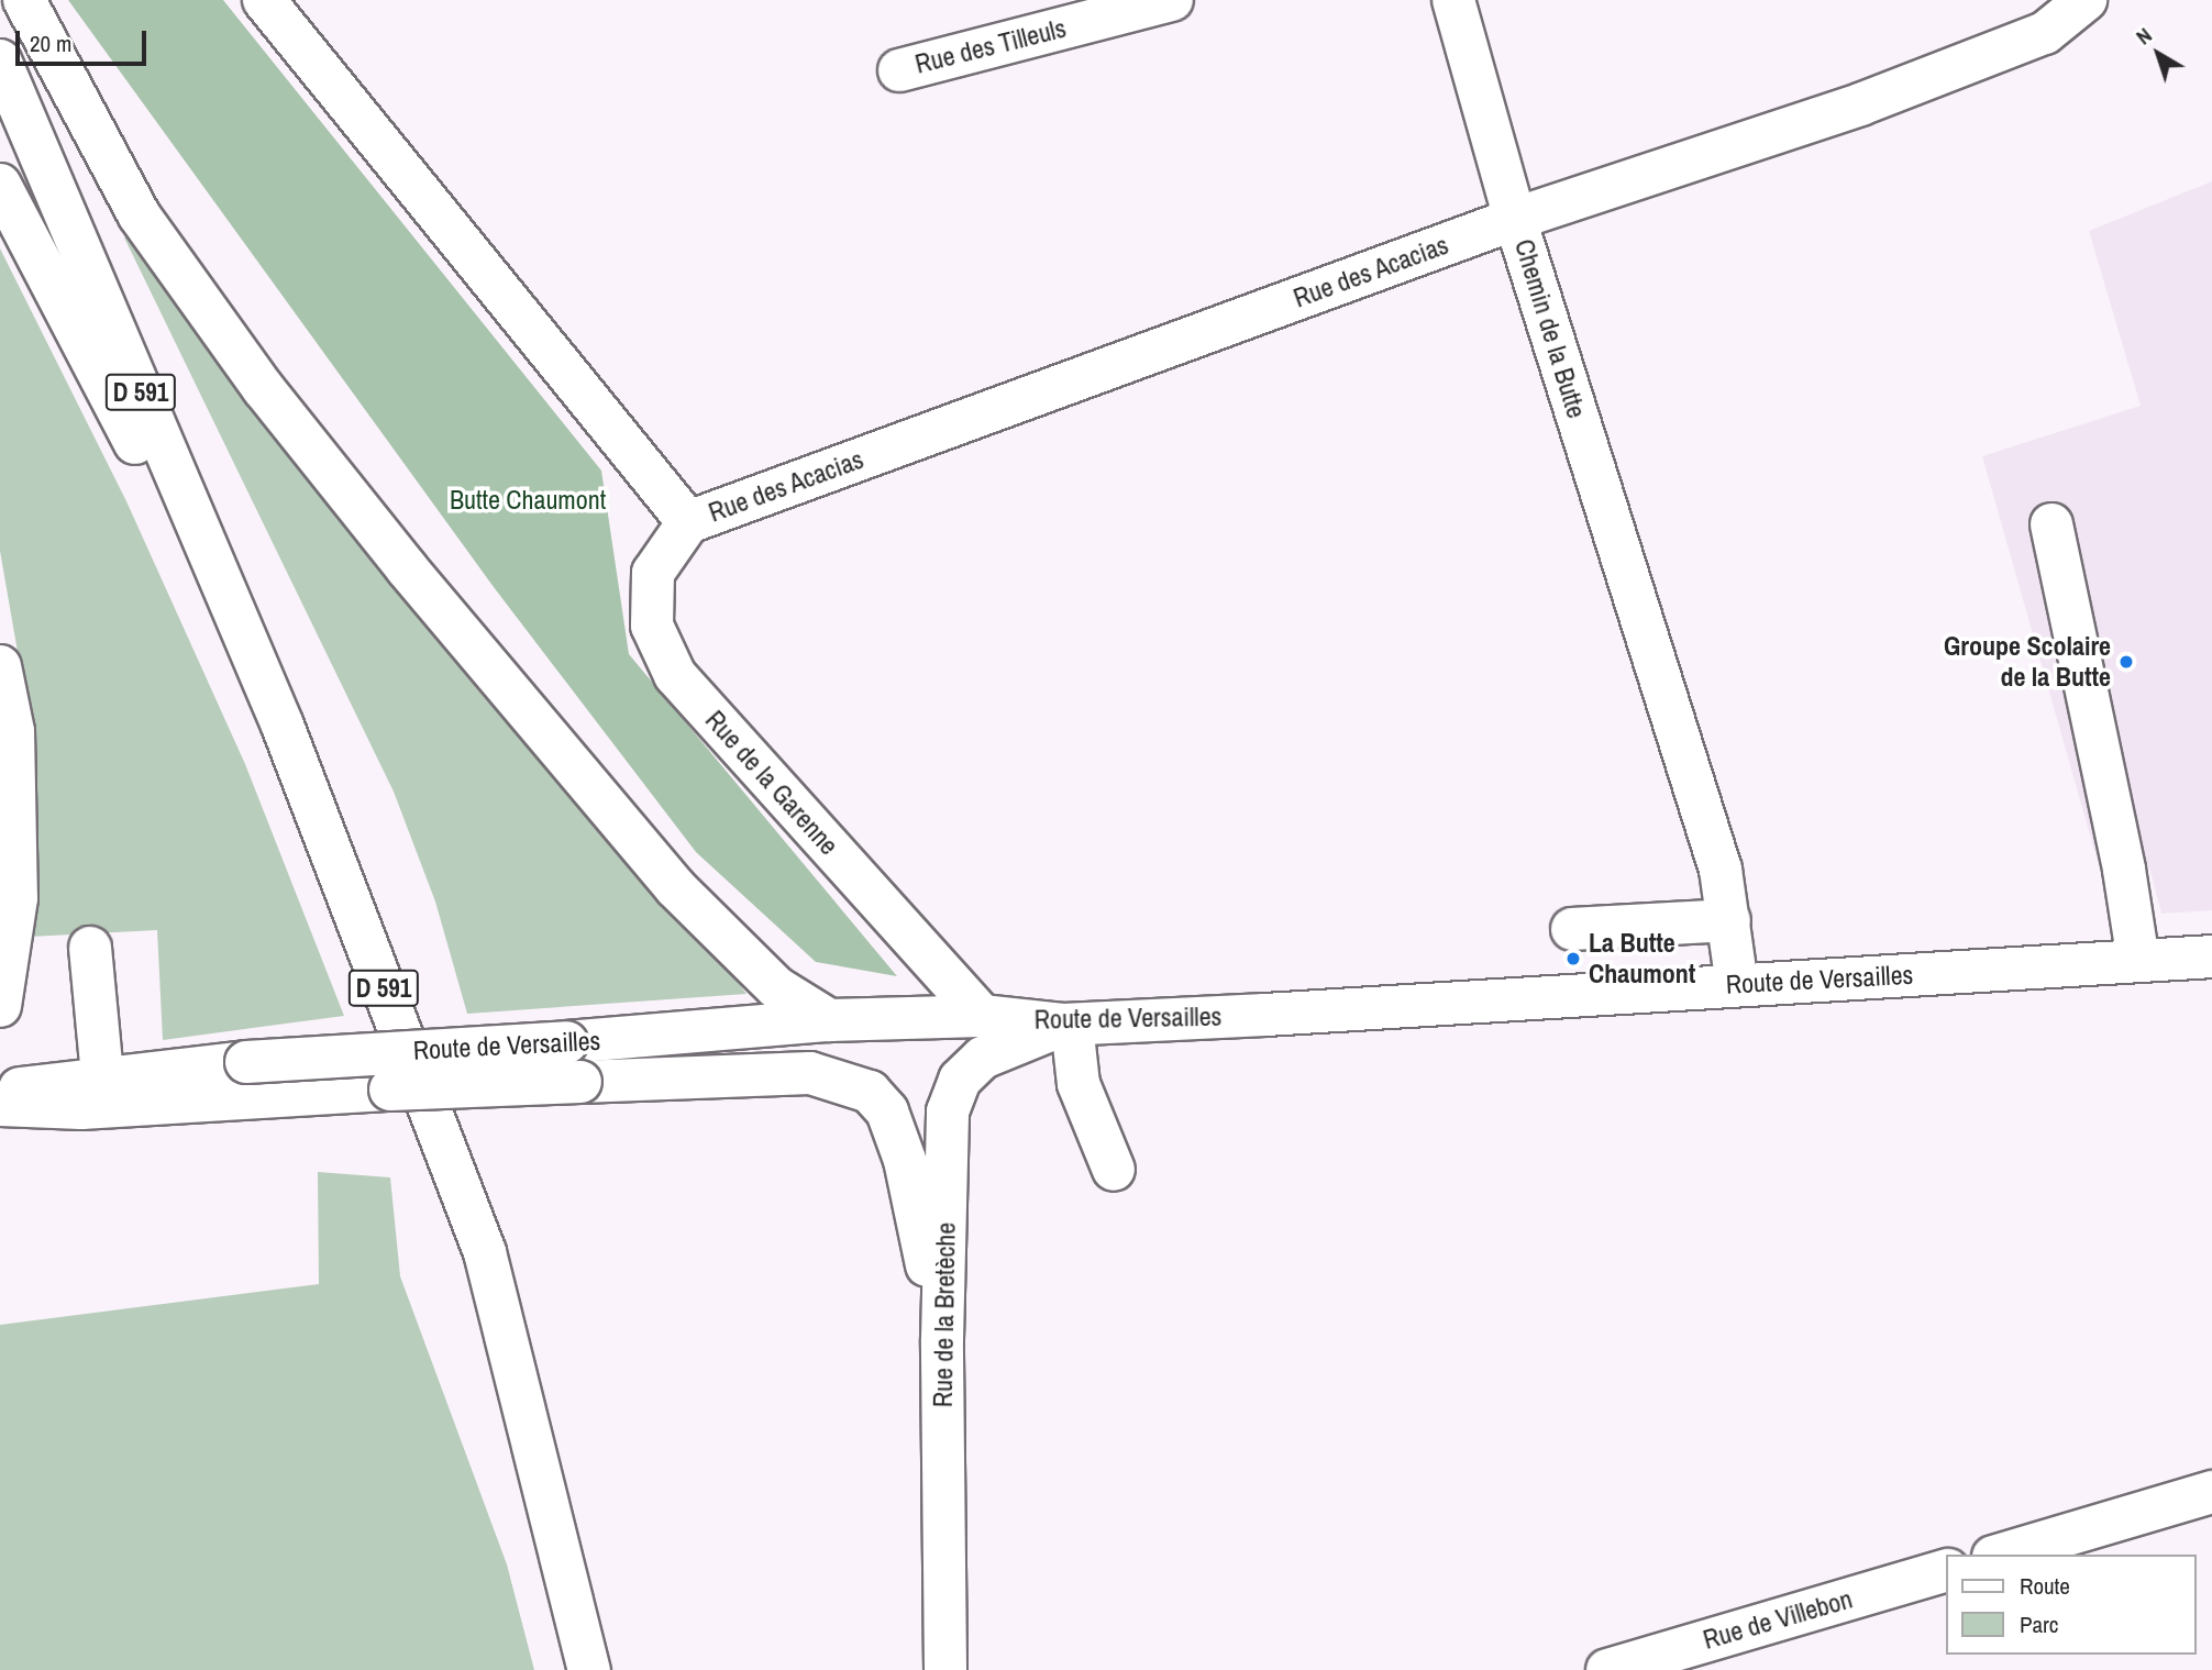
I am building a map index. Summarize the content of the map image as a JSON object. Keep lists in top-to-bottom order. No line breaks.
{"streets":{"main road":["Rue des Tilleuls","Rue des Acacias","Chemin de la Butte","D 591","Rue de la Garenne","Route de Versailles","Rue de la Bretèche","Rue de Villebon"]},"crossings":[["Rue des Acacias","Chemin de la Butte"],["Rue des Acacias","Rue de la Garenne"],["Chemin de la Butte","Route de Versailles"],["Rue de la Garenne","Route de Versailles"],["Route de Versailles","Rue de la Bretèche"]],"parks":["Butte Chaumont"],"places":["Groupe Scolaire de la Butte","La Butte Chaumont"],"legend":["Route","Parc"],"scale_bar":"20 m","north":"top left"}
